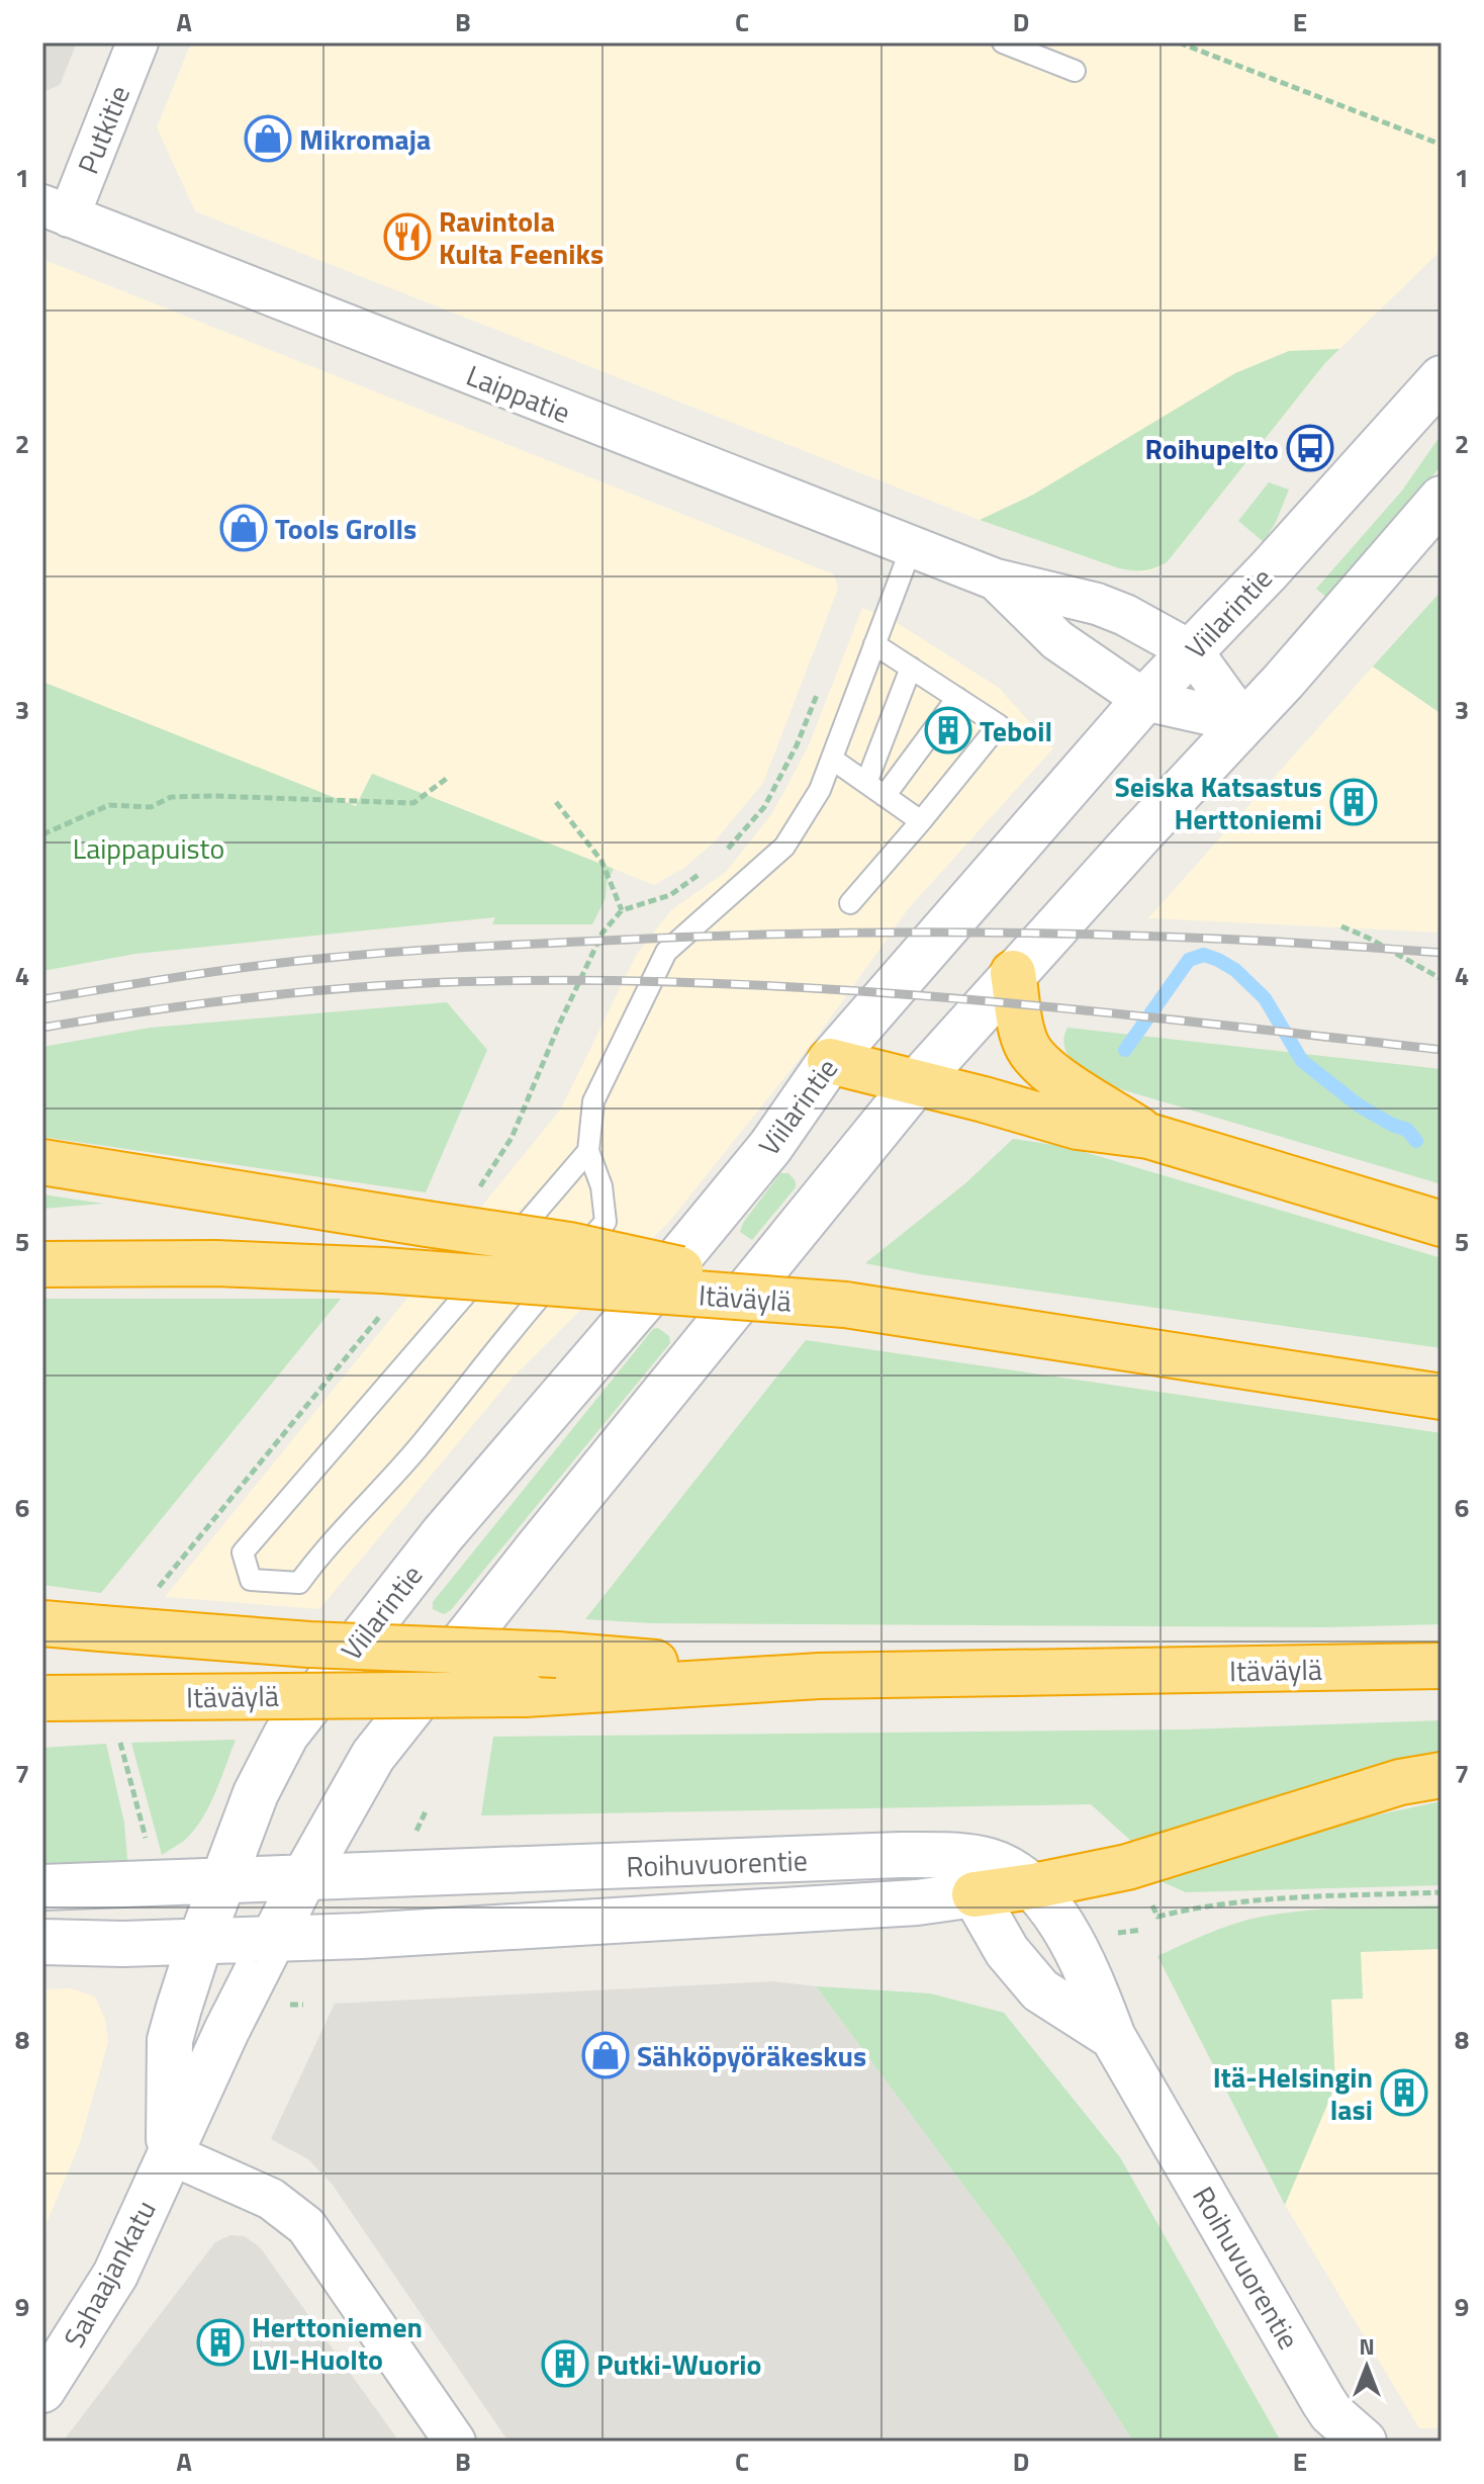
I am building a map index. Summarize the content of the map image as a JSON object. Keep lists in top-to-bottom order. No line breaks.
{"streets":{"highway":["Itäväylä"],"main road":["Viilarintie","Roihuvuorentie","Sahaajankatu"],"street":["Putkitie","Laippatie"]},"crossings":[["Putkitie","Laippatie"],["Laippatie","Viilarintie"],["Viilarintie","Roihuvuorentie"],["Viilarintie","Sahaajankatu"],["Roihuvuorentie","Sahaajankatu"]],"parks":["Laippapuisto"],"places":{"shop":["Mikromaja","Tools Grolls","Sähköpyöräkeskus"],"restaurant":["Ravintola Kulta Feeniks"],"bus stop":["Roihupelto"],"building":["Teboil","Seiska Katsastus Herttoniemi","Itä-Helsingin lasi","Herttoniemen LVI-Huolto","Putki-Wuorio"]},"north":"top","grid":{"columns":["A","B","C","D","E"],"rows":["1","2","3","4","5","6","7","8","9"]}}
